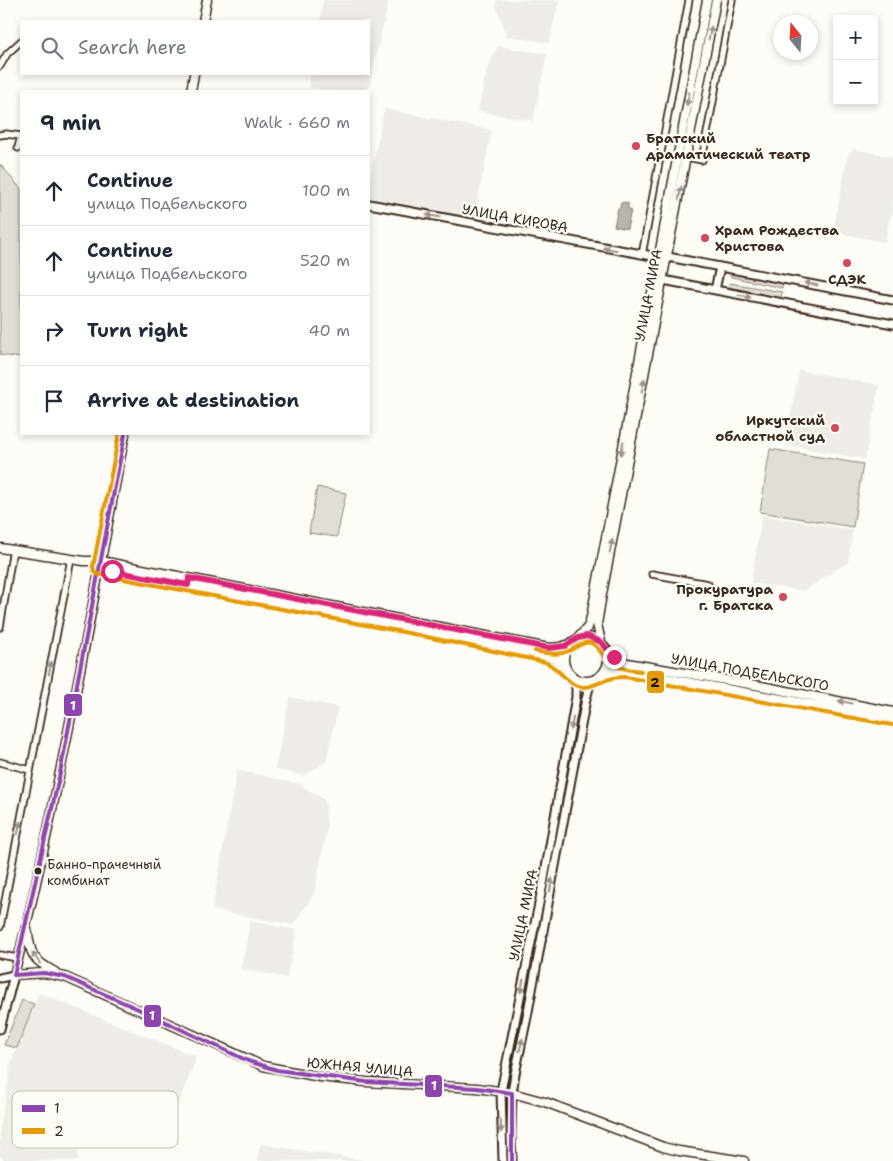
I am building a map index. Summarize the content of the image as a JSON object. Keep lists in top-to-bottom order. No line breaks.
{"streets":{"main road":["УЛИЦА МИРА","УЛИЦА ПОДБЕЛЬСКОГО","ЮЖНАЯ УЛИЦА"],"street":["УЛИЦА КИРОВА"]},"crossings":[["УЛИЦА КИРОВА","УЛИЦА МИРА"],["УЛИЦА МИРА","УЛИЦА ПОДБЕЛЬСКОГО"],["УЛИЦА МИРА","ЮЖНАЯ УЛИЦА"]],"one_way":["УЛИЦА КИРОВА"],"places":["Братский драматический театр","Храм Рождества Христова","СДЭК","Иркутский областной суд","Прокуратура г. Братска","Банно-прачечный комбинат"],"lines":["transit line 1","transit line 2"],"legend":["1","2"],"north":"top","page":{"map_buttons":["+","−"],"search":"Search here","heading":["9 min","Walk · 660 m"],"list":[["Continue","улица Подбельского","100 m"],["Continue","улица Подбельского","520 m"],["Turn right","40 m"],"Arrive at destination"]}}
